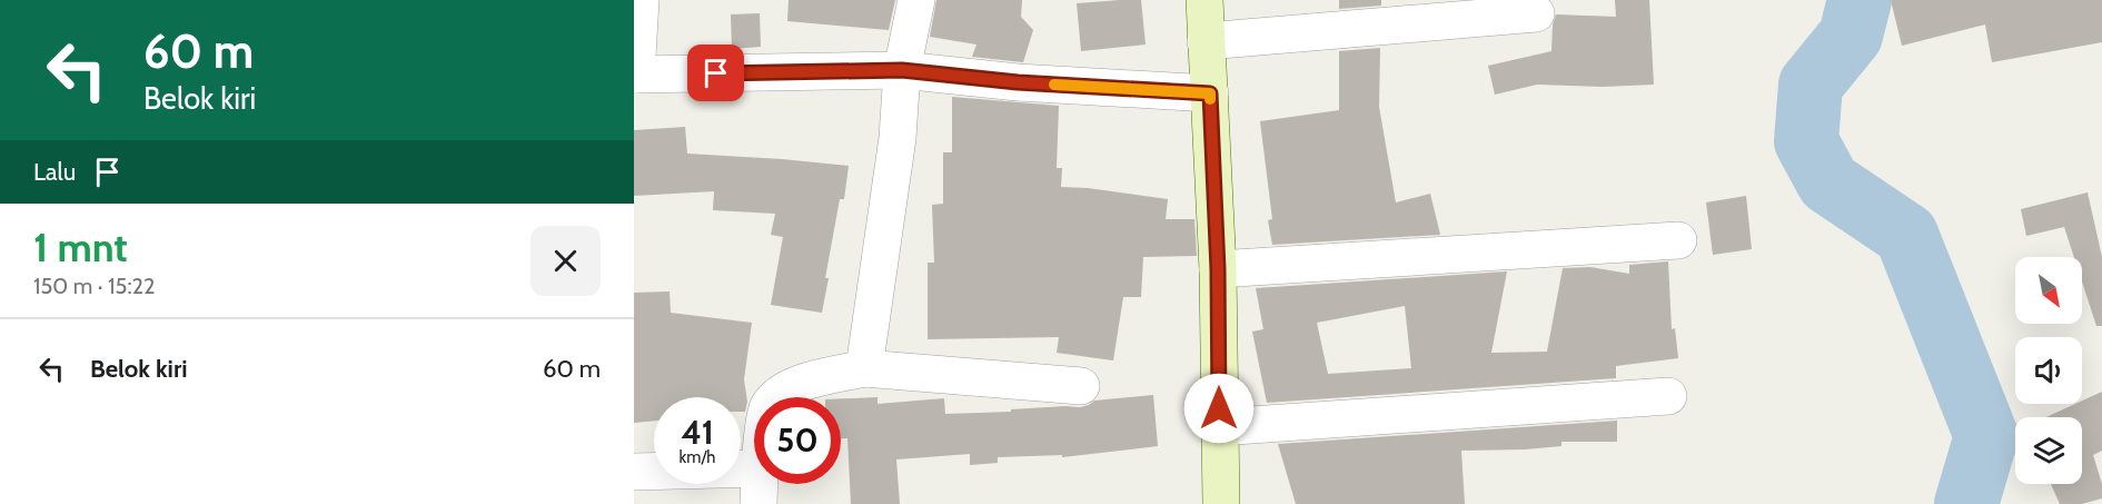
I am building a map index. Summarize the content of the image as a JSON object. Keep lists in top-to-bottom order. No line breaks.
{"north":"bottom right","page":{"turn":["60 m","Belok kiri"],"then":"Lalu","heading":["1 mnt","150 m · 15:22"],"list":[{"name":"Belok kiri","value":"60 m"}],"speed":"41 km/h","limit":"50"}}
